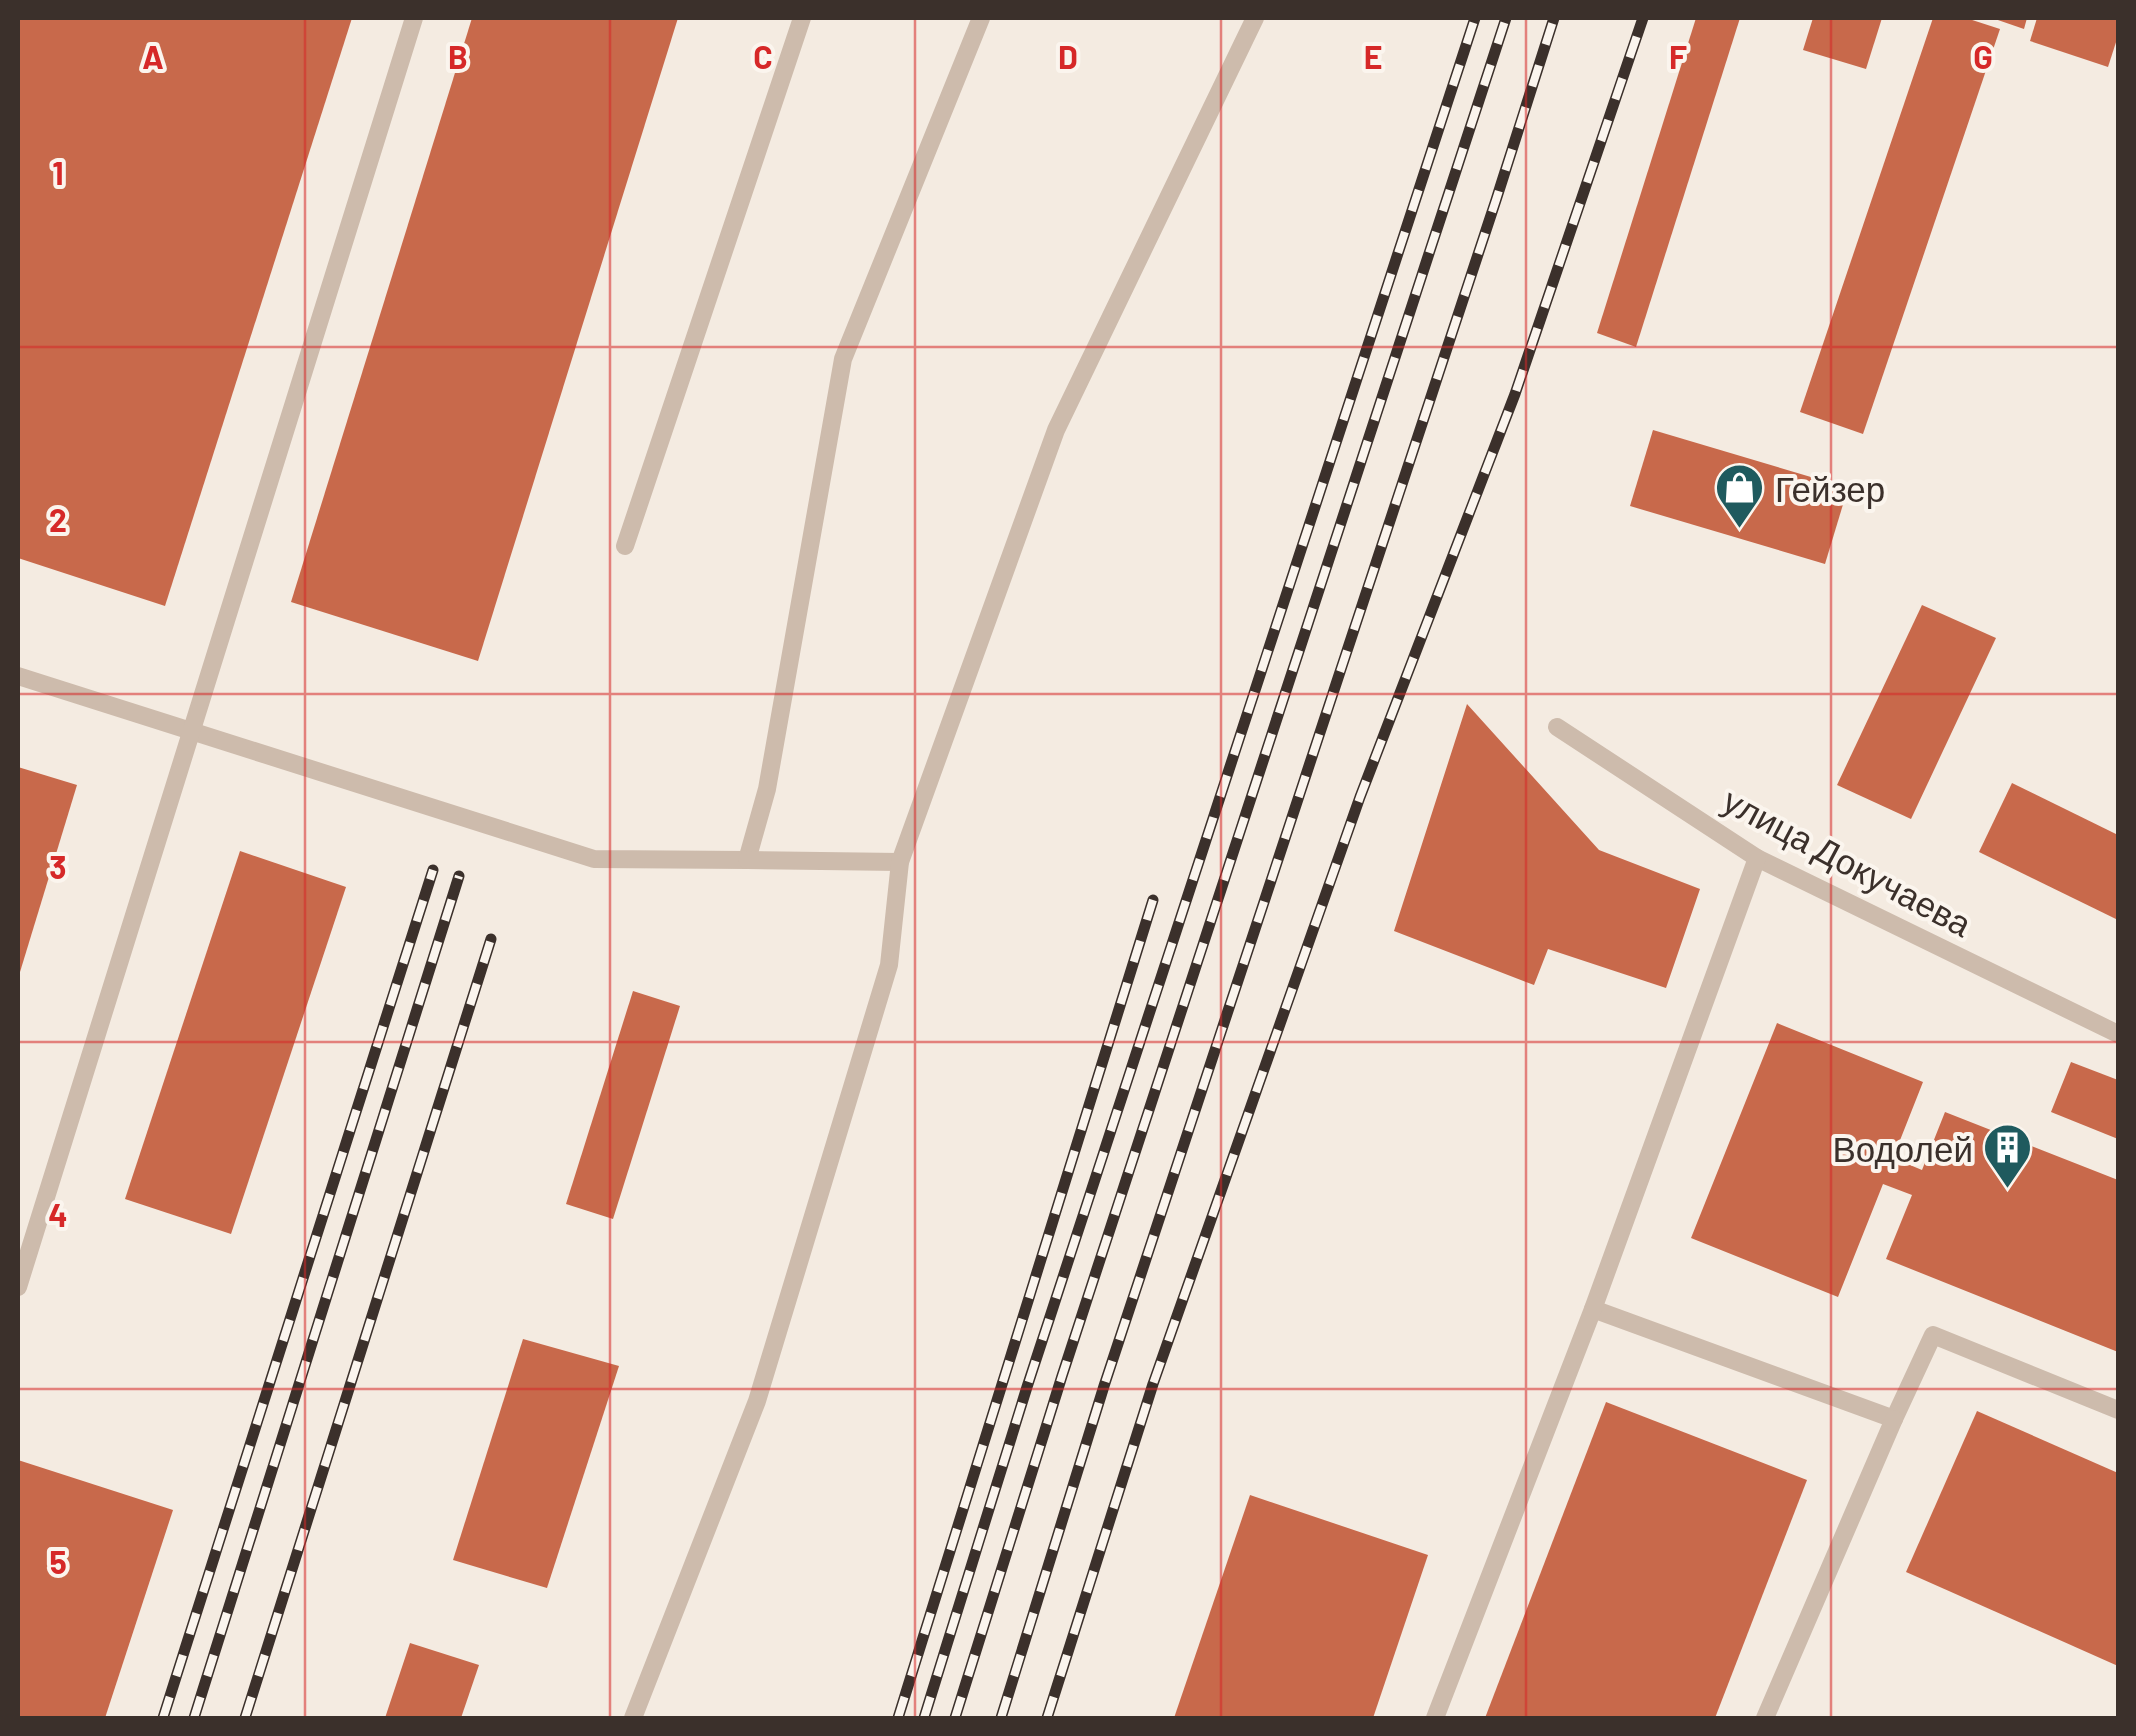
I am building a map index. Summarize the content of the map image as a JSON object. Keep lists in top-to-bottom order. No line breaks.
{"streets":{"lane":["улица Докучаева"]},"places":{"shop":["Гейзер"],"building":["Водолей"]},"grid":{"columns":["A","B","C","D","E","F","G"],"rows":["1","2","3","4","5"]}}
